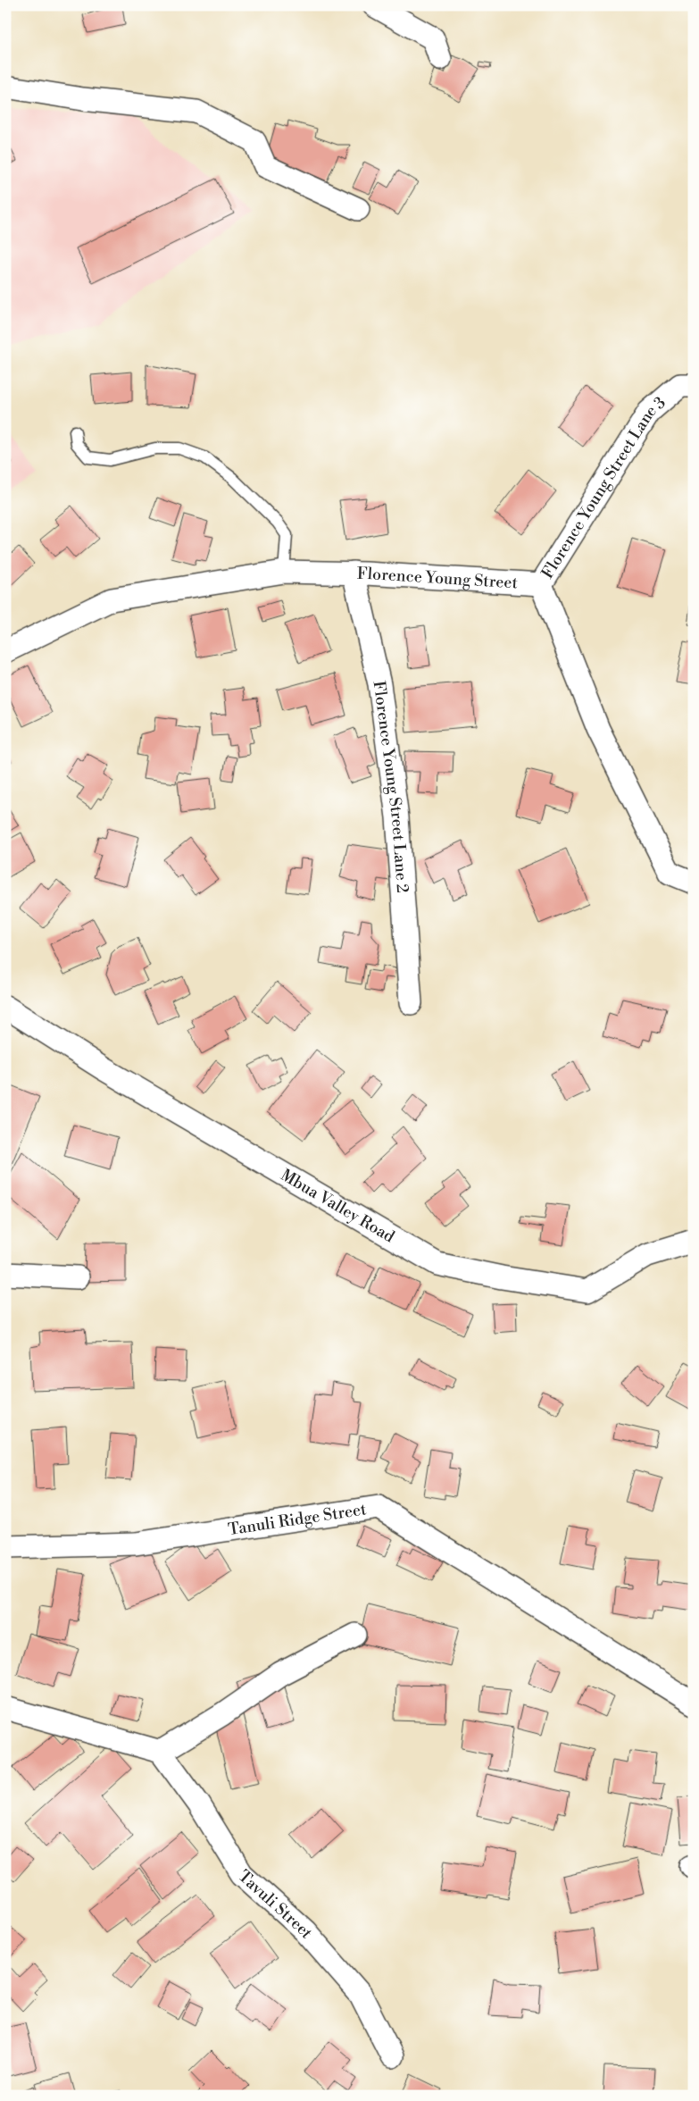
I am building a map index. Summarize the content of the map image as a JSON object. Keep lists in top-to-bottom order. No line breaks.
{"streets":{"street":["Florence Young Street Lane 3","Florence Young Street","Florence Young Street Lane 2","Mbua Valley Road","Tanuli Ridge Street","Tavuli Street"]},"crossings":[["Florence Young Street Lane 3","Florence Young Street"],["Florence Young Street","Florence Young Street Lane 2"]]}
